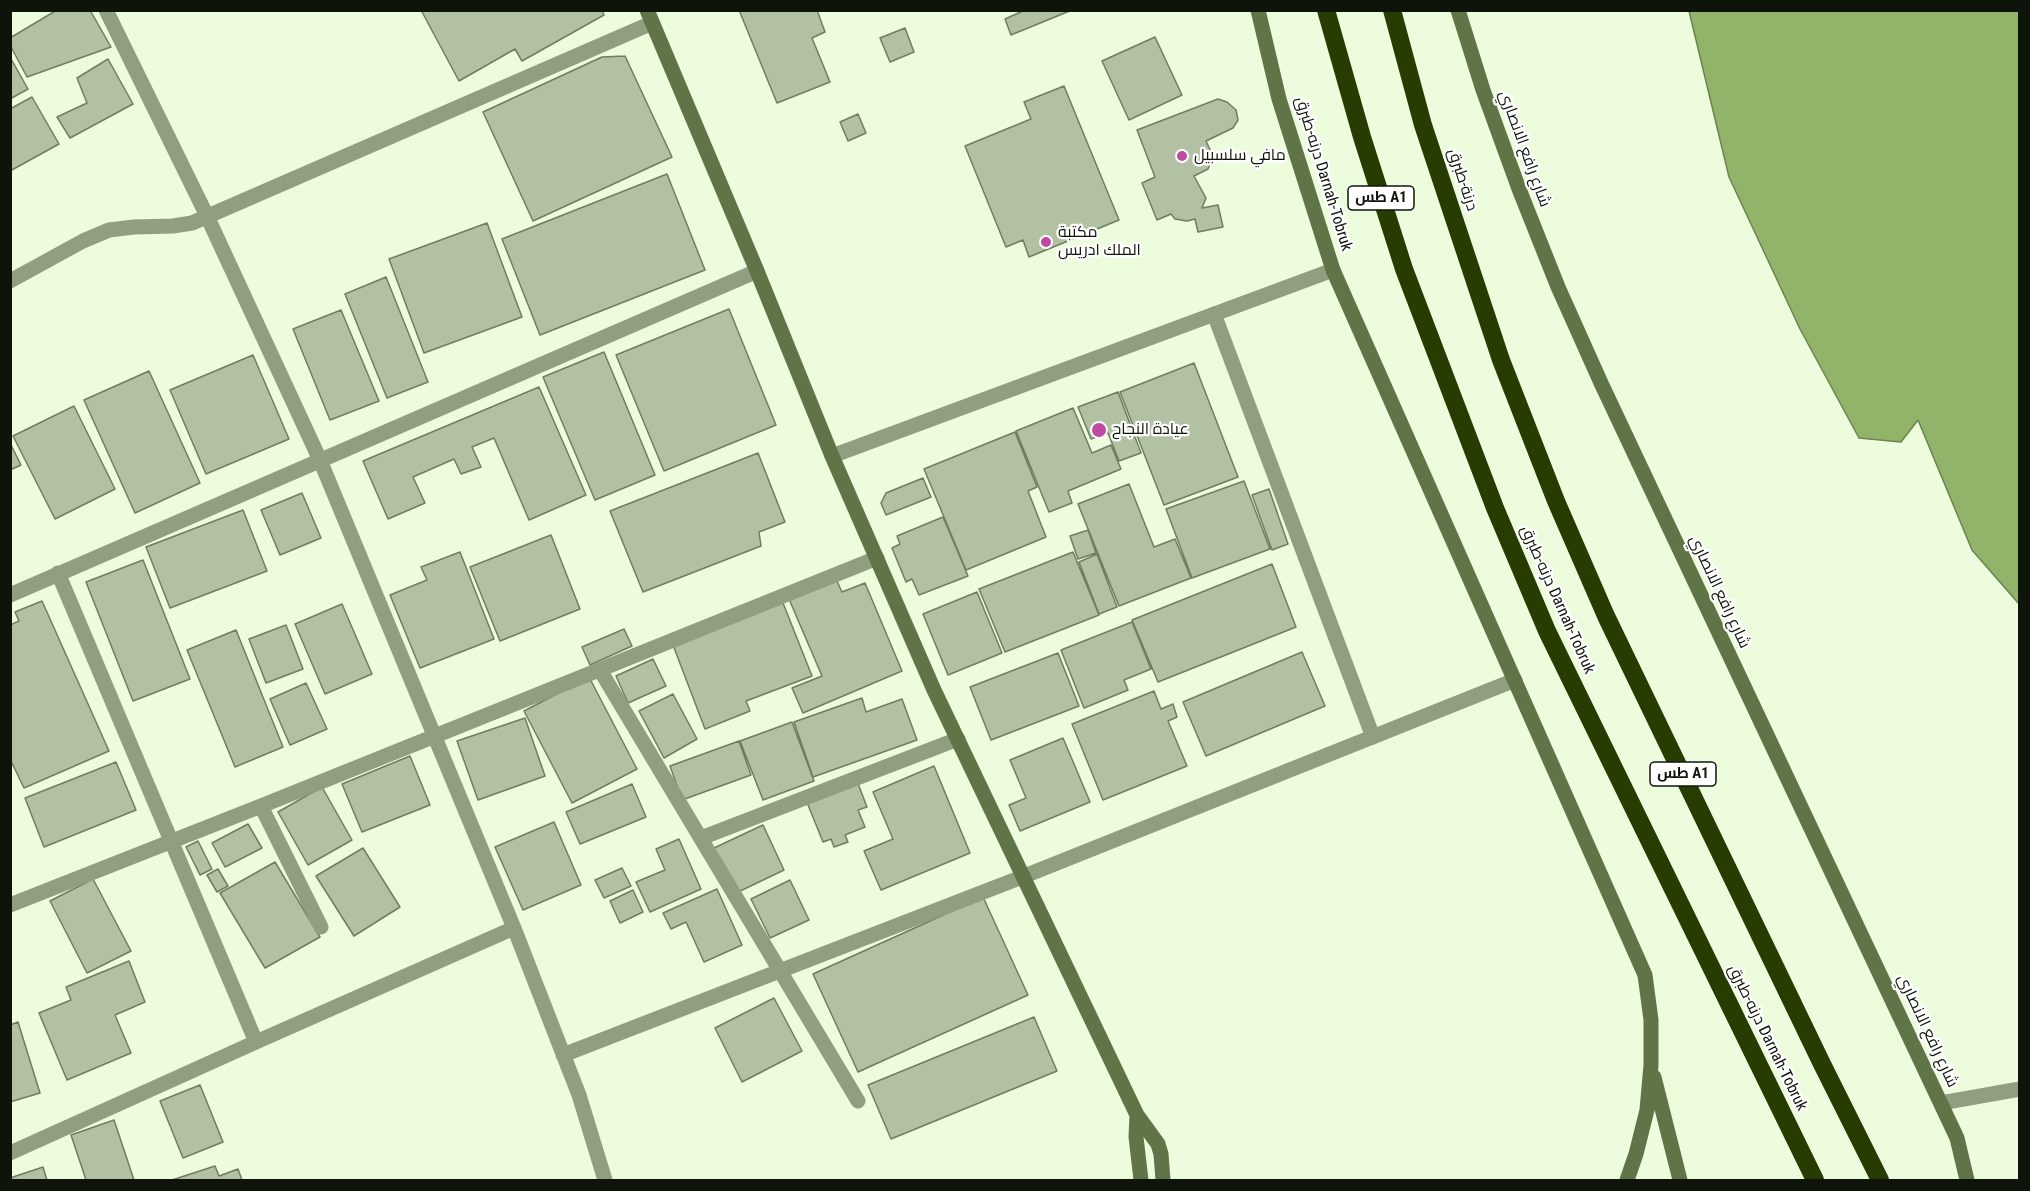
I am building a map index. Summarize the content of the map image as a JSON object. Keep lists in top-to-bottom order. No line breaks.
{"streets":{"highway":["درنه-طبرق Darnah-Tobruk","درنة-طبرق","طس A1"],"street":["شارع رافع الانصاري"]},"places":["مافي سلسبيل","مكتبة الملك ادريس","عيادة النجاح"]}
